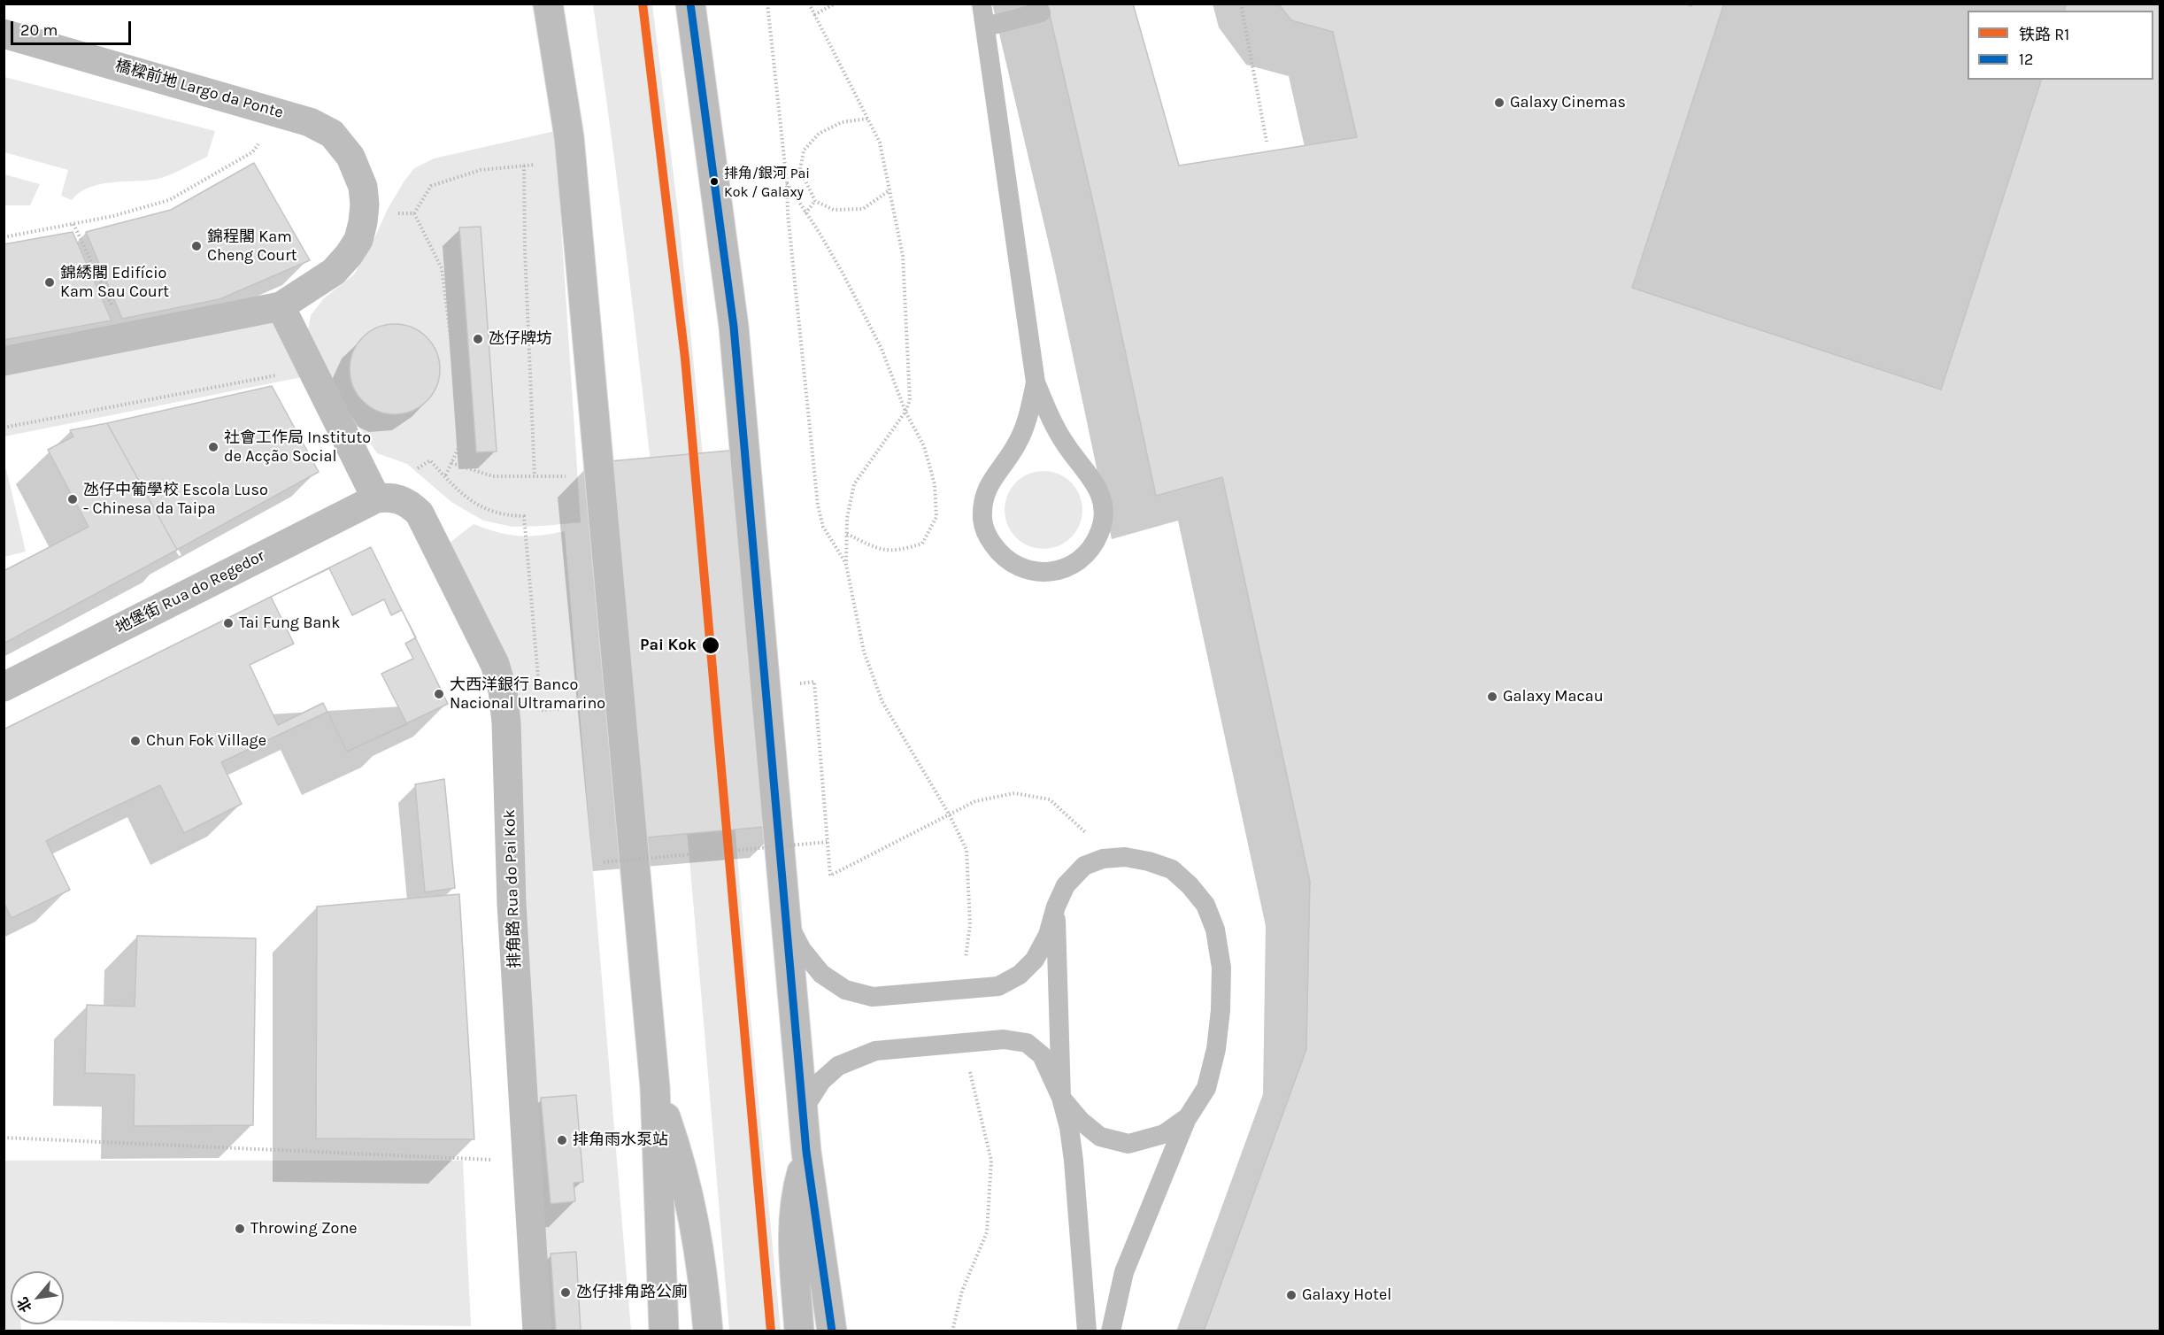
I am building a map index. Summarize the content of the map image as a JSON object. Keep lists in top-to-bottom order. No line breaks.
{"streets":{"main road":["橋樑前地 Largo da Ponte","地堡街 Rua do Regedor","排角路 Rua do Pai Kok"]},"crossings":[["地堡街 Rua do Regedor","排角路 Rua do Pai Kok"]],"places":["Galaxy Cinemas","排角/銀河 Pai Kok / Galaxy","錦程閣 Kam Cheng Court","錦綉閣 Edifício Kam Sau Court","氹仔牌坊","社會工作局 Instituto de Acção Social","氹仔中葡學校 Escola Luso - Chinesa da Taipa","Tai Fung Bank","Pai Kok","大西洋銀行 Banco Nacional Ultramarino","Galaxy Macau","Chun Fok Village","排角雨水泵站","Throwing Zone","氹仔排角路公廁","Galaxy Hotel"],"lines":["rail line R1","transit line 12"],"legend":["铁路 R1","12"],"scale_bar":"20 m","north":"bottom left"}
